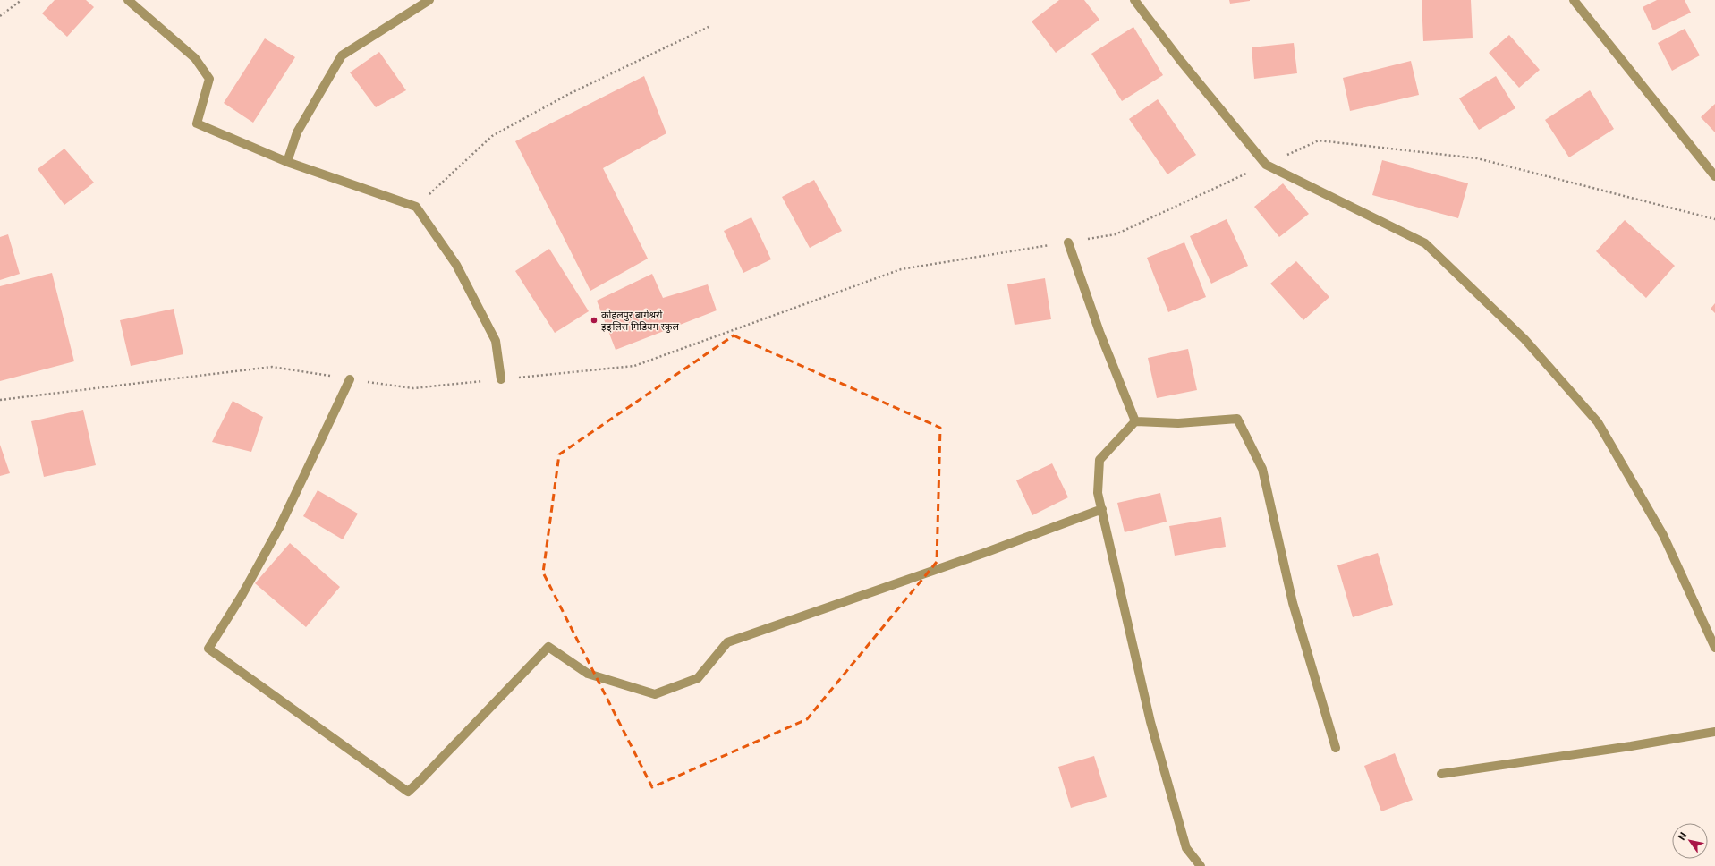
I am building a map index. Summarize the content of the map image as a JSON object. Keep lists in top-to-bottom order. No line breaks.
{"places":["कोहलपुर बागेश्वरी इङ्लिस मिडियम स्कुल"],"north":"top left"}
